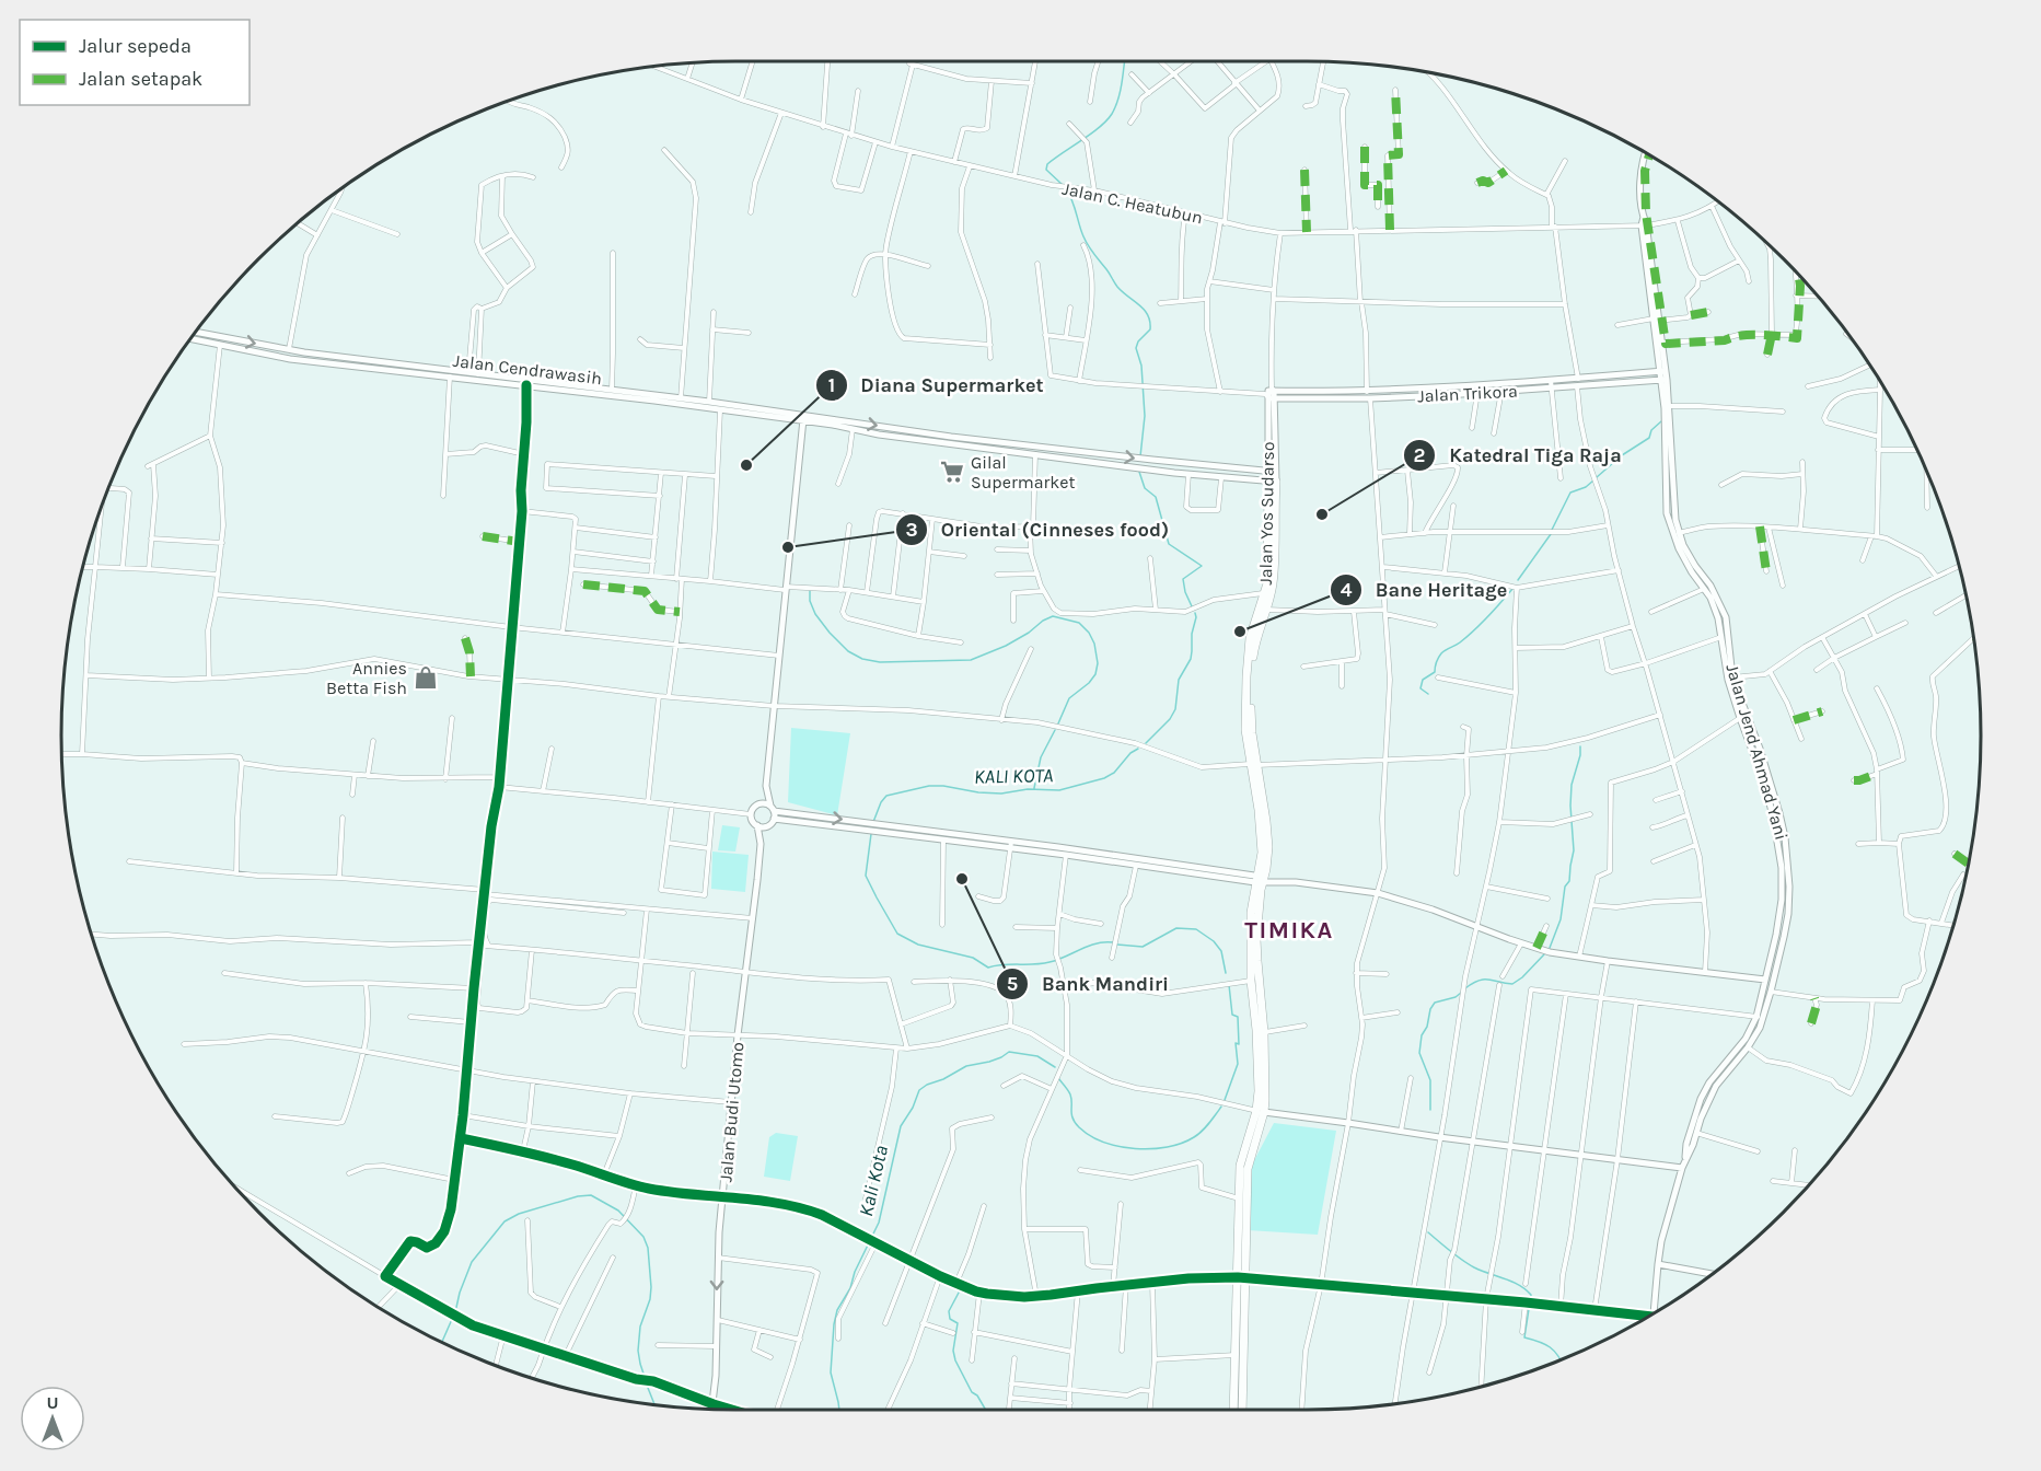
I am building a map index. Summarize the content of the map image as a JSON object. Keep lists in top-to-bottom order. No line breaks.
{"streets":{"highway":["Jalan Yos Sudarso"],"main road":["Jalan Cendrawasih","Jalan Trikora","Jalan Jend Ahmad Yani","Jalan Budi Utomo"],"street":["Jalan C. Heatubun"]},"crossings":[["Jalan C. Heatubun","Jalan Jend Ahmad Yani"],["Jalan Cendrawasih","Jalan Yos Sudarso"],["Jalan Trikora","Jalan Yos Sudarso"],["Jalan Trikora","Jalan Jend Ahmad Yani"]],"districts":["TIMIKA"],"water":["KALI KOTA","Kali Kota"],"places":{"other":["Diana Supermarket","Katedral Tiga Raja","Oriental (Cinneses food)","Bane Heritage","Bank Mandiri"],"supermarket":["Gilal Supermarket"],"shop":["Annies Betta Fish"]},"legend":["Jalur sepeda","Jalan setapak"],"north":"top"}
